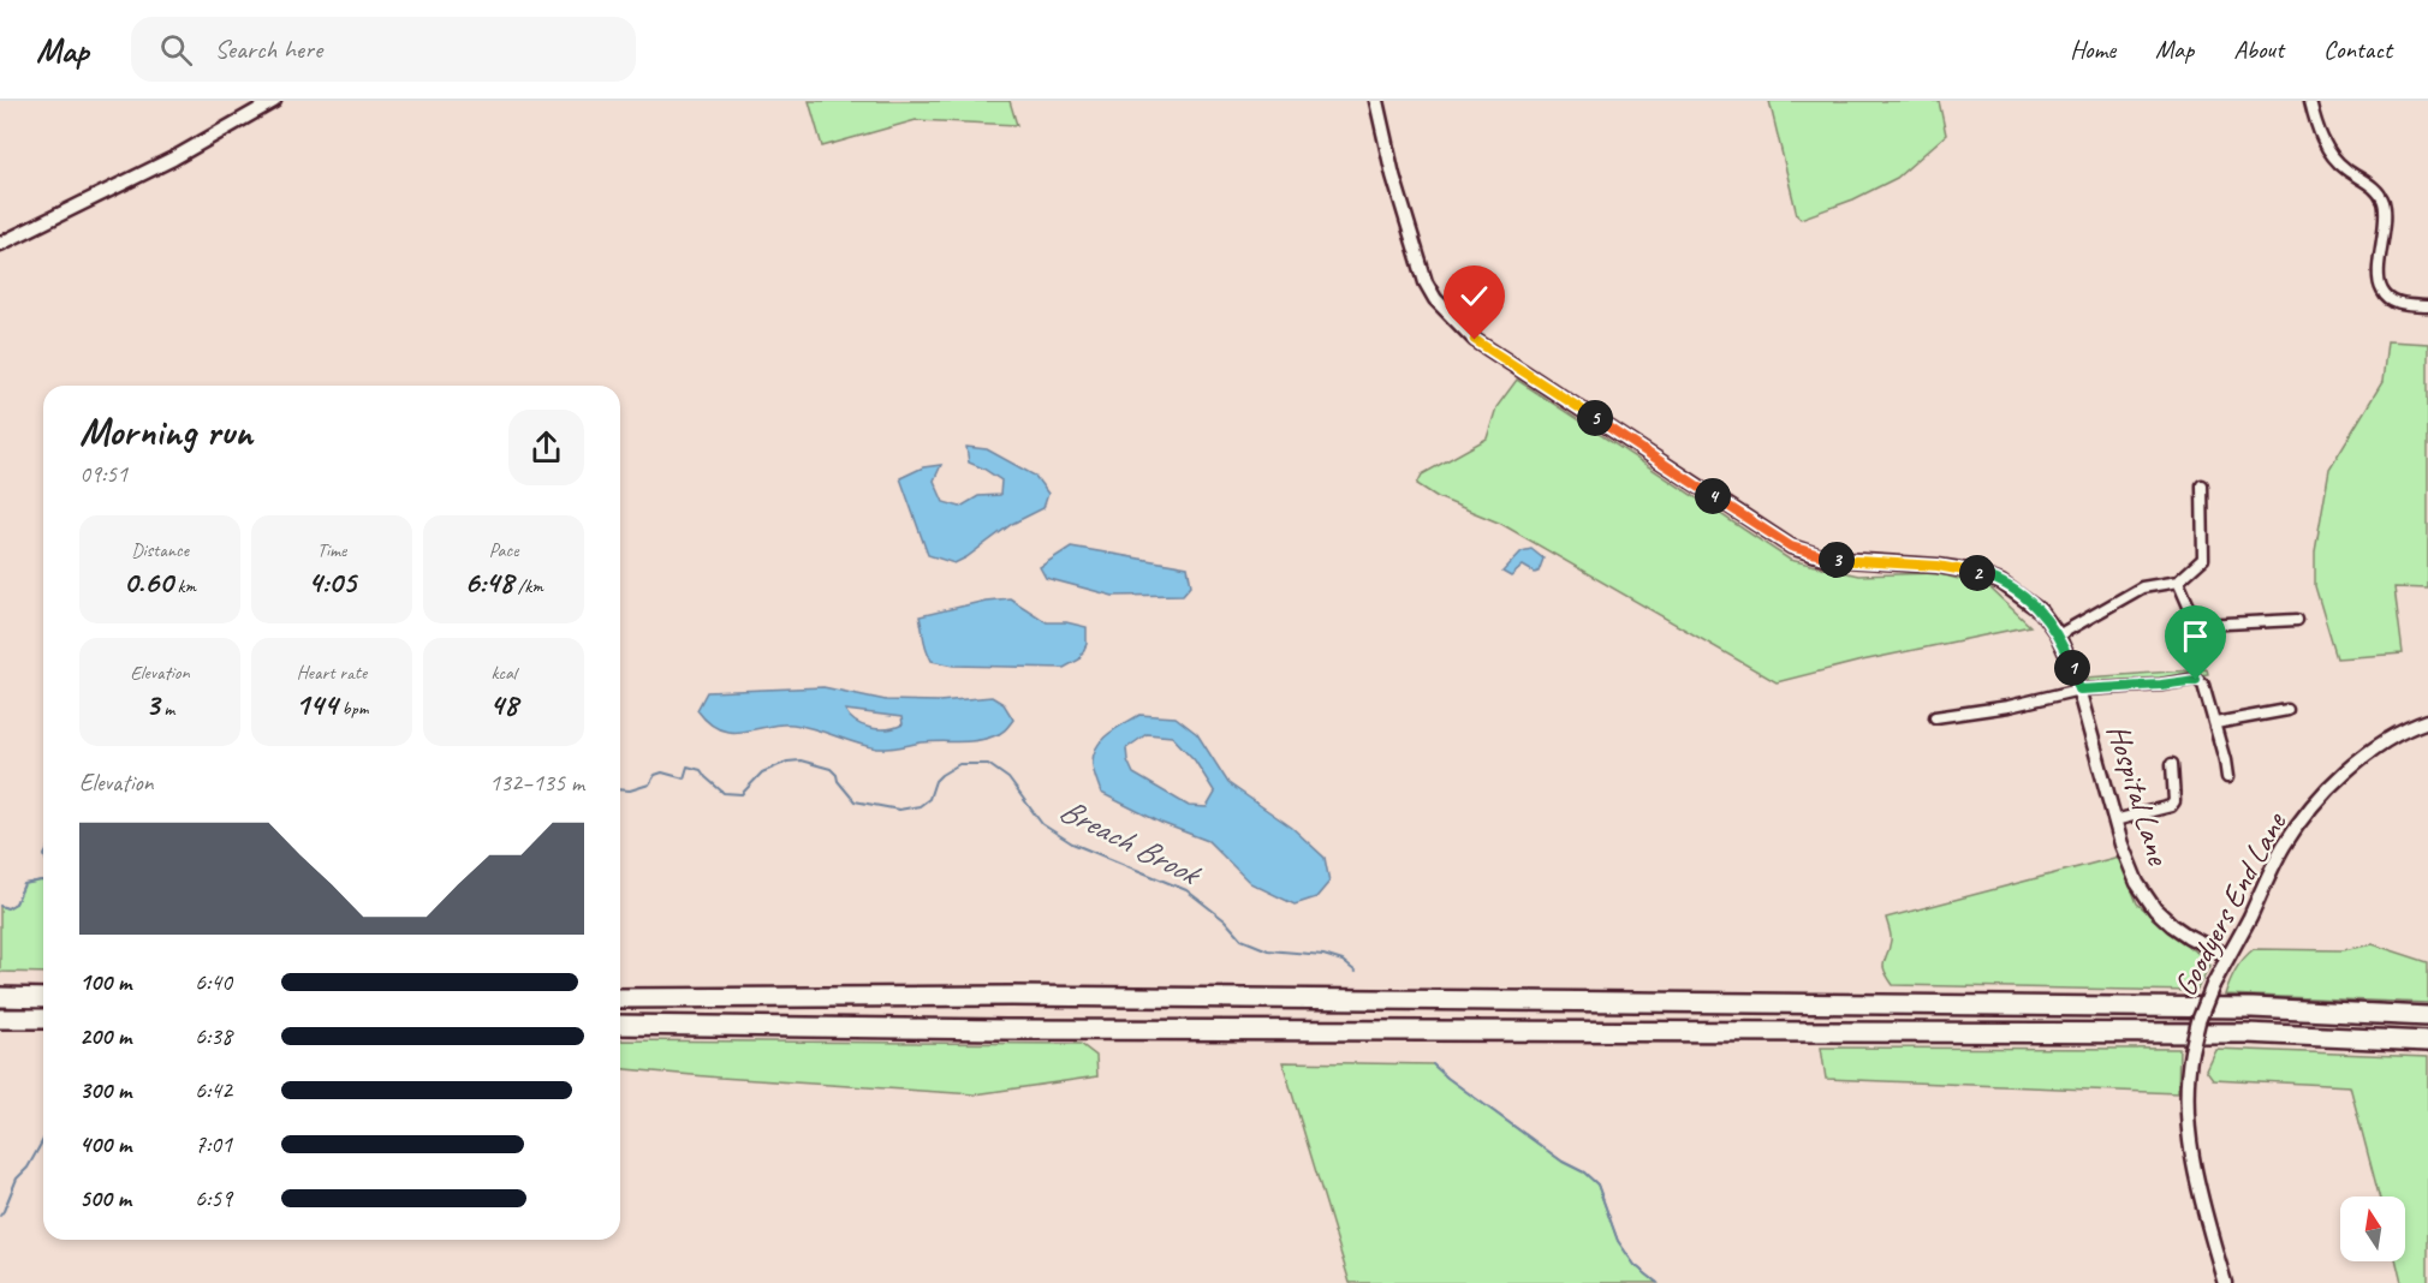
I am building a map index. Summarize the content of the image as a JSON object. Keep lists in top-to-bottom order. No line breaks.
{"streets":{"street":["Hospital Lane","Goodyers End Lane"]},"crossings":[["Hospital Lane","Goodyers End Lane"]],"water":["Breach Brook"],"north":"top","page":{"header":"Map","search":"Search here","nav":["Home","Map","About","Contact"],"heading":["Morning run","09:51"],"pins":["5","4","3","2","1"],"stats":[["Distance","0.60 km"],["Time","4:05"],["Pace","6:48 /km"],["Elevation","3 m"],["Heart rate","144 bpm"],["kcal","48"]],"chart":["Elevation","132–135 m"],"list":[{"name":"100 m","note":"6:40"},{"name":"200 m","note":"6:38"},{"name":"300 m","note":"6:42"},{"name":"400 m","note":"7:01"},{"name":"500 m","note":"6:59"}]}}
